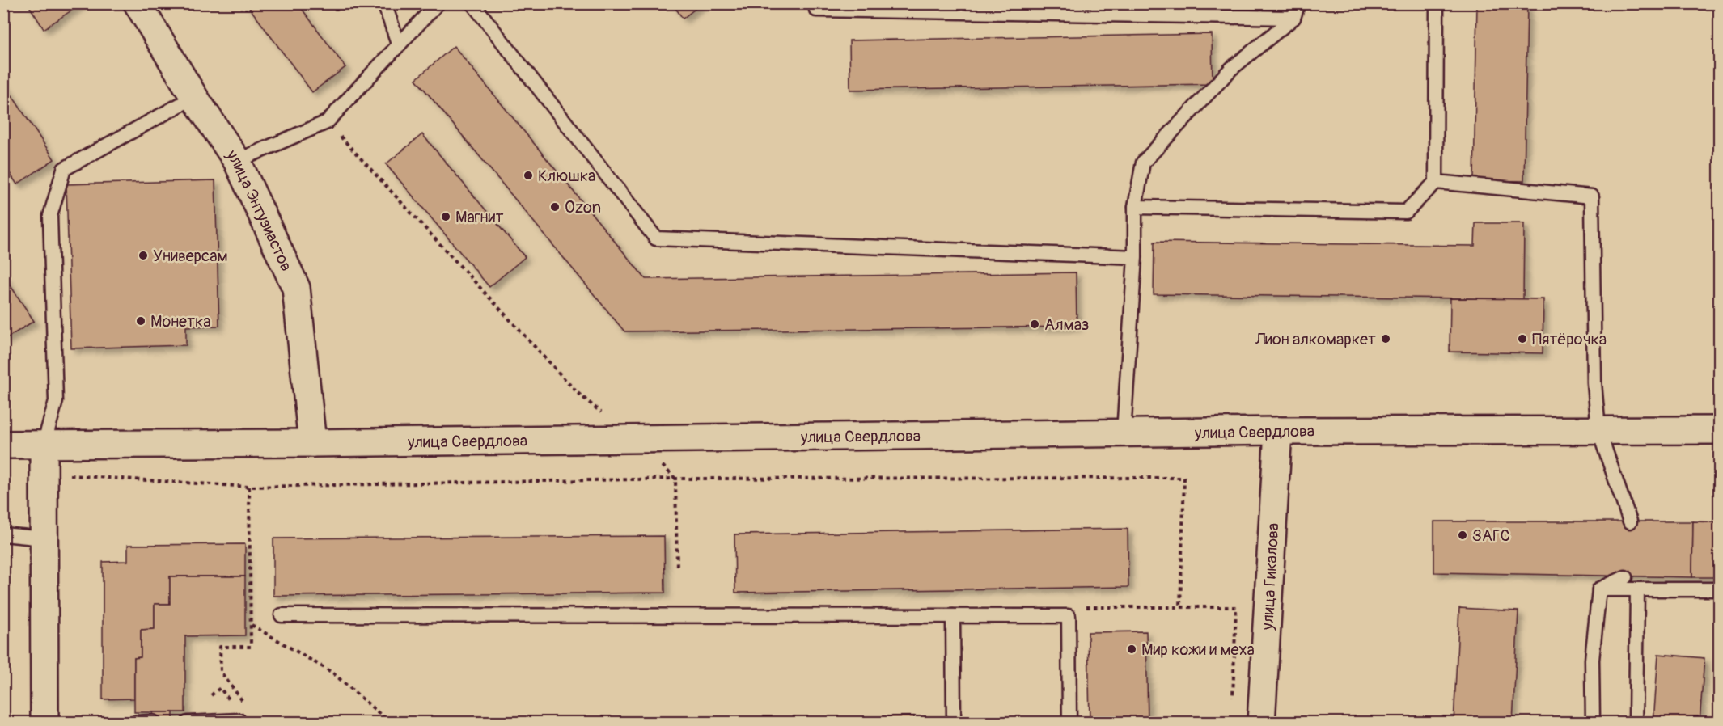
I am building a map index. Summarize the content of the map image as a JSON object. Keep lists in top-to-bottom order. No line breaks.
{"streets":{"main road":["улица Энтузиастов","улица Свердлова","улица Гикалова"]},"crossings":[["улица Энтузиастов","улица Свердлова"],["улица Свердлова","улица Гикалова"]],"places":["Клюшка","Ozon","Магнит","Универсам","Монетка","Алмаз","Лион алкомаркет","Пятёрочка","ЗАГС","Мир кожи и меха"]}
